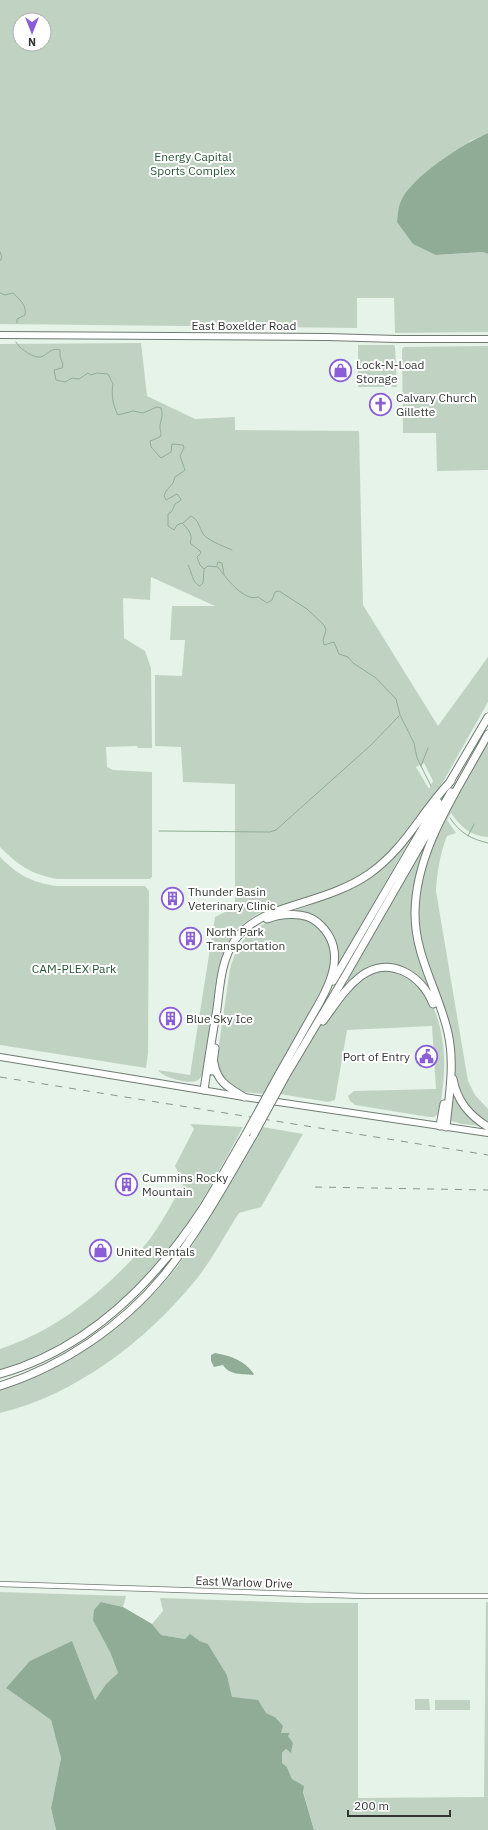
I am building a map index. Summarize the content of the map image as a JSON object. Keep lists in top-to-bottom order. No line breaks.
{"streets":{"main road":["East Boxelder Road"],"street":["East Warlow Drive"]},"parks":["Energy Capital Sports Complex","CAM-PLEX Park"],"places":{"shop":["Lock-N-Load Storage","United Rentals"],"church":["Calvary Church Gillette"],"building":["Thunder Basin Veterinary Clinic","North Park Transportation","Blue Sky Ice","Cummins Rocky Mountain"],"public building":["Port of Entry"]},"scale_bar":"200 m","north":"bottom"}
